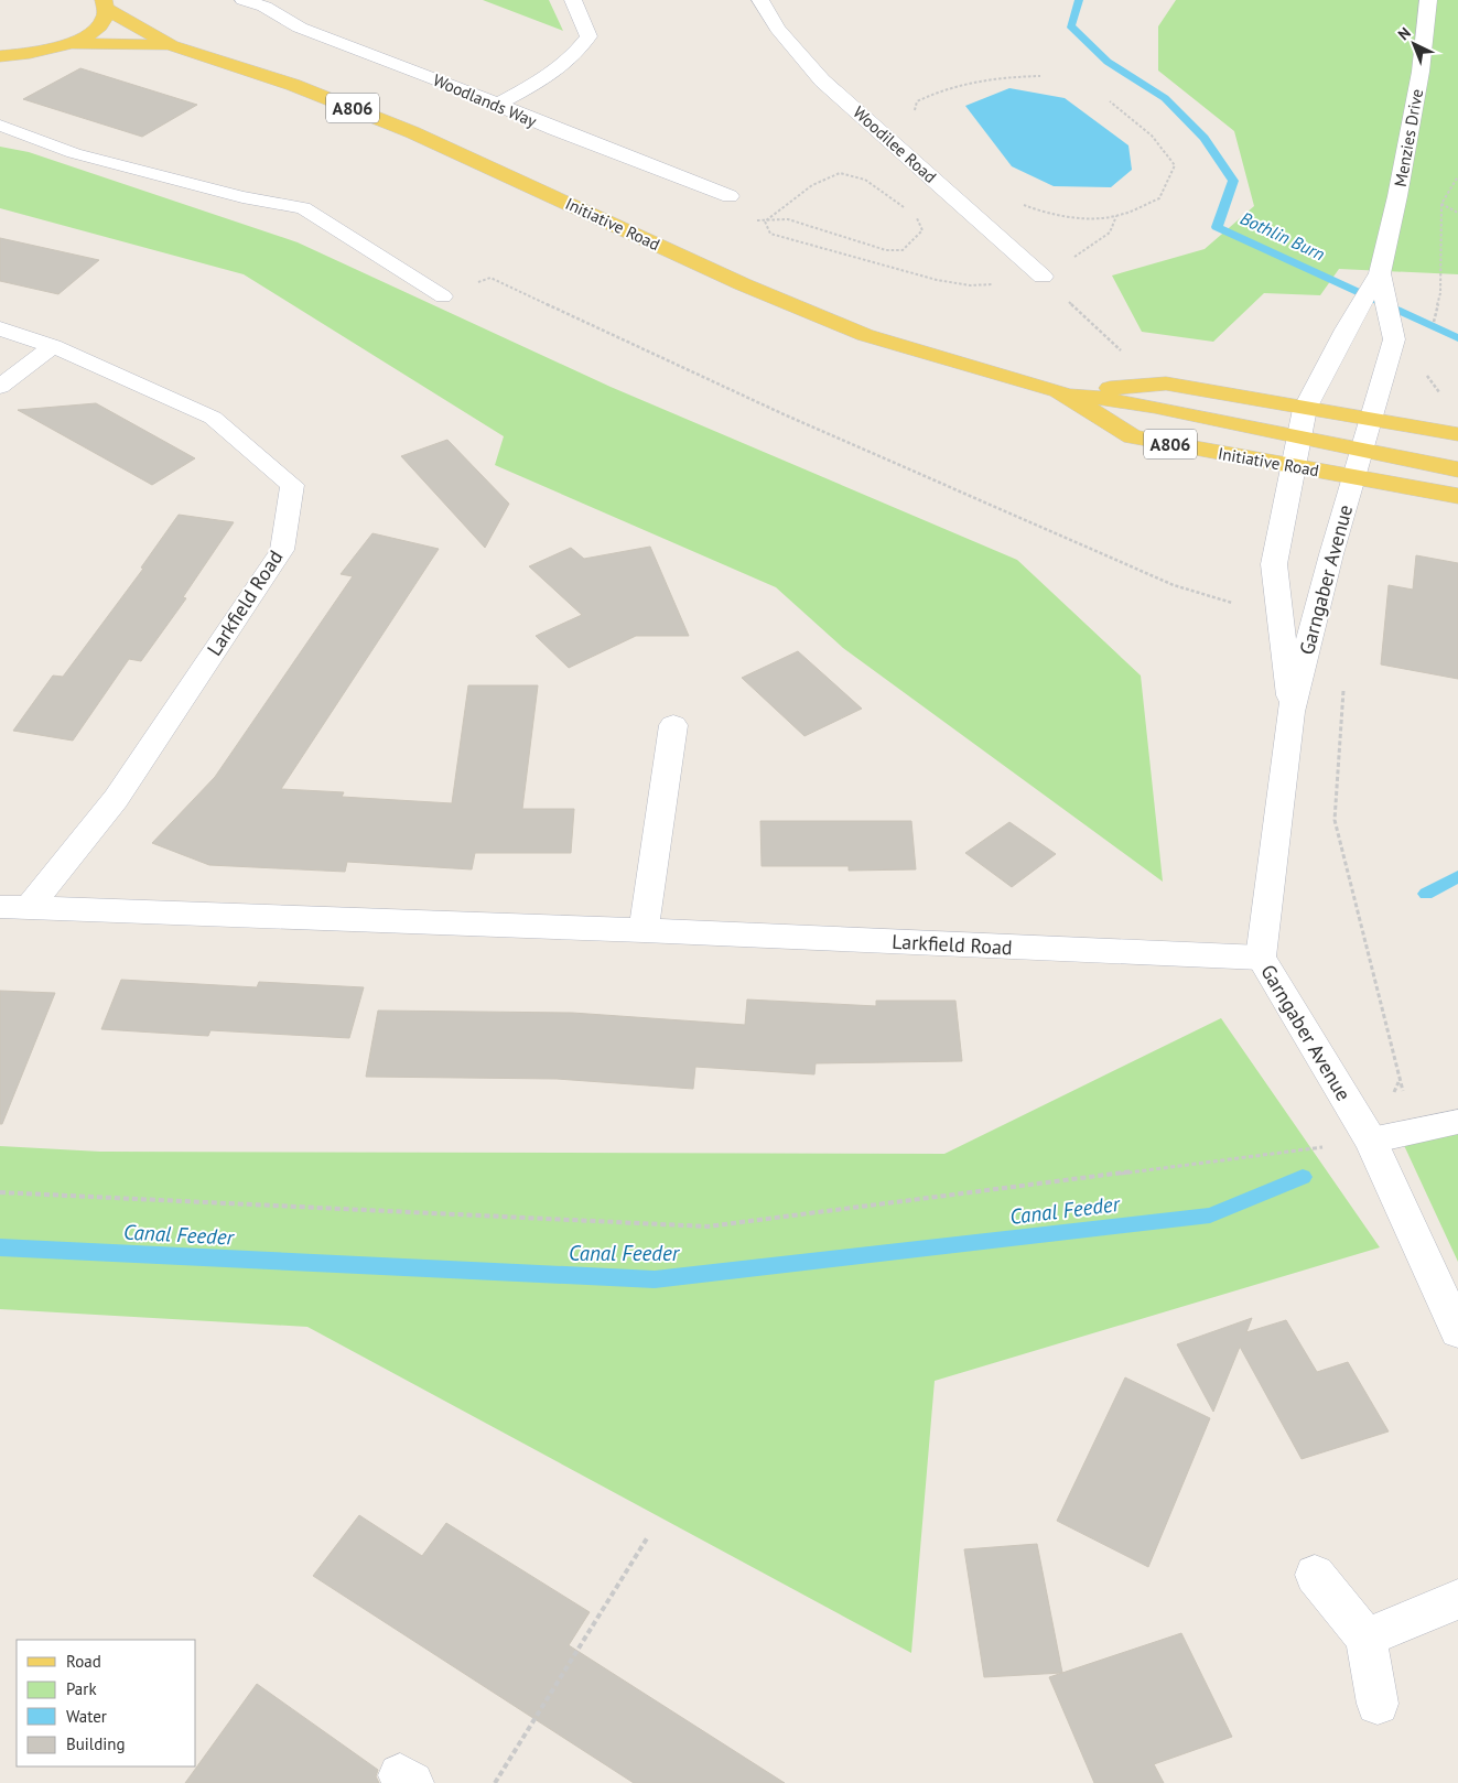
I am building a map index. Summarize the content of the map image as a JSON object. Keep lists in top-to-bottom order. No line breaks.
{"streets":{"main road":["A806","Initiative Road"],"street":["Woodlands Way","Menzies Drive","Woodilee Road","Garngaber Avenue","Larkfield Road"]},"crossings":[["A806","Menzies Drive"],["A806","Initiative Road"],["A806","Garngaber Avenue"],["Menzies Drive","Initiative Road"],["Menzies Drive","Garngaber Avenue"],["Initiative Road","Garngaber Avenue"],["Garngaber Avenue","Larkfield Road"]],"water":["Bothlin Burn","Canal Feeder"],"legend":["Road","Park","Water","Building"],"north":"top left"}
